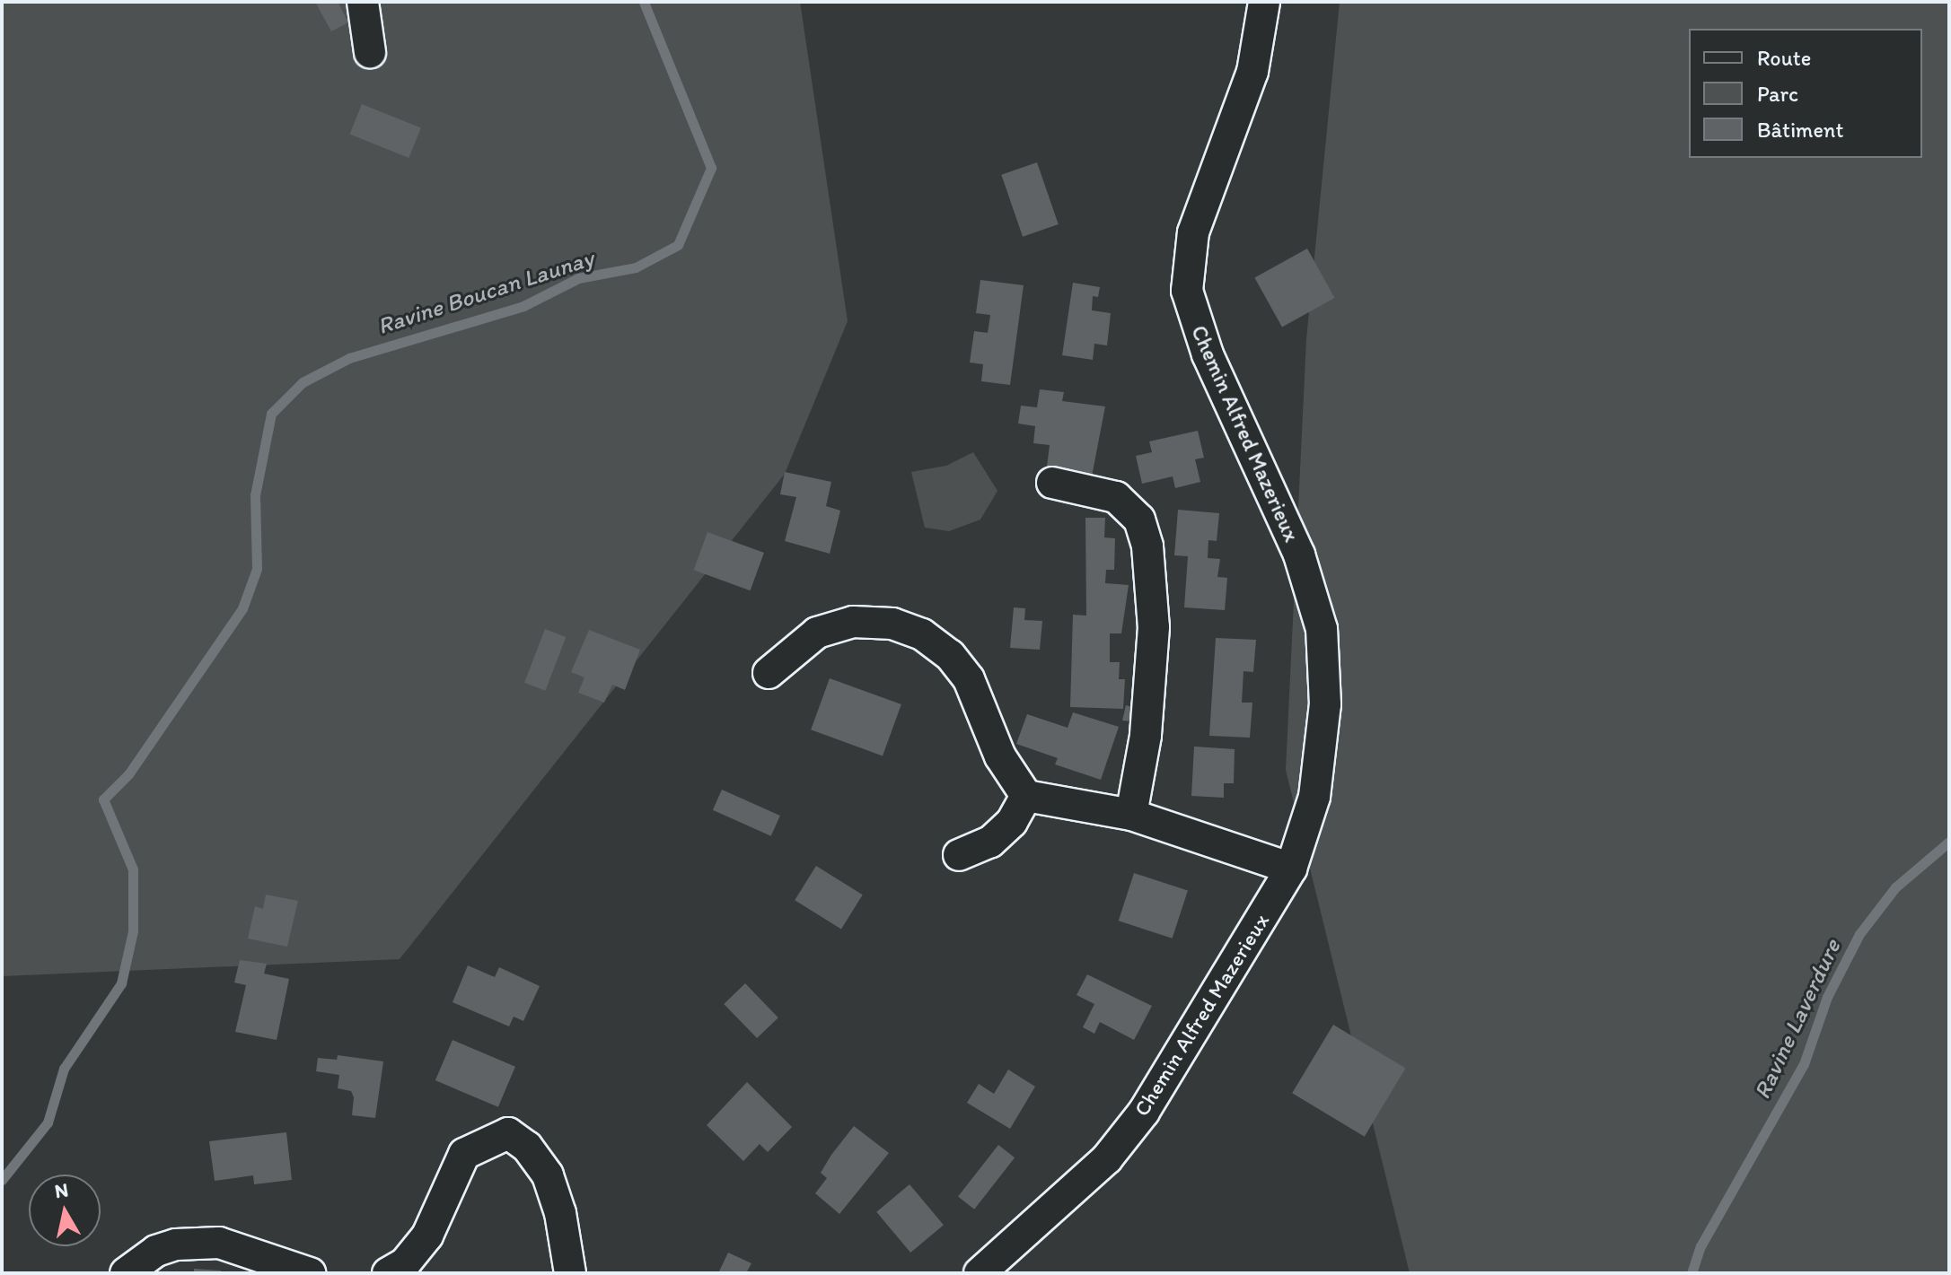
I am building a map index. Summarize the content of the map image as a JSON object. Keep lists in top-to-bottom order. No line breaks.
{"streets":{"street":["Chemin Alfred Mazerieux"]},"water":["Ravine Boucan Launay","Ravine Laverdure"],"legend":["Route","Parc","Bâtiment"],"north":"top"}
